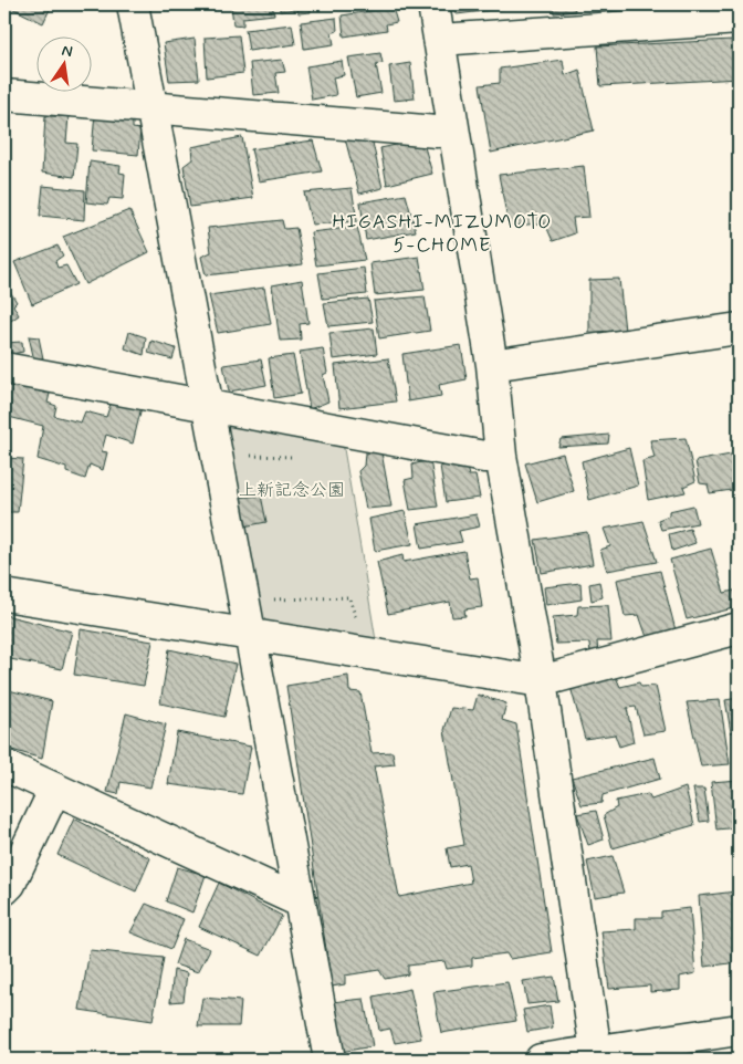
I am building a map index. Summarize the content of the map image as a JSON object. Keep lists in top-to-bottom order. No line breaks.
{"districts":["HIGASHI-MIZUMOTO 5-CHOME"],"parks":["上新記念公園"],"north":"top"}
